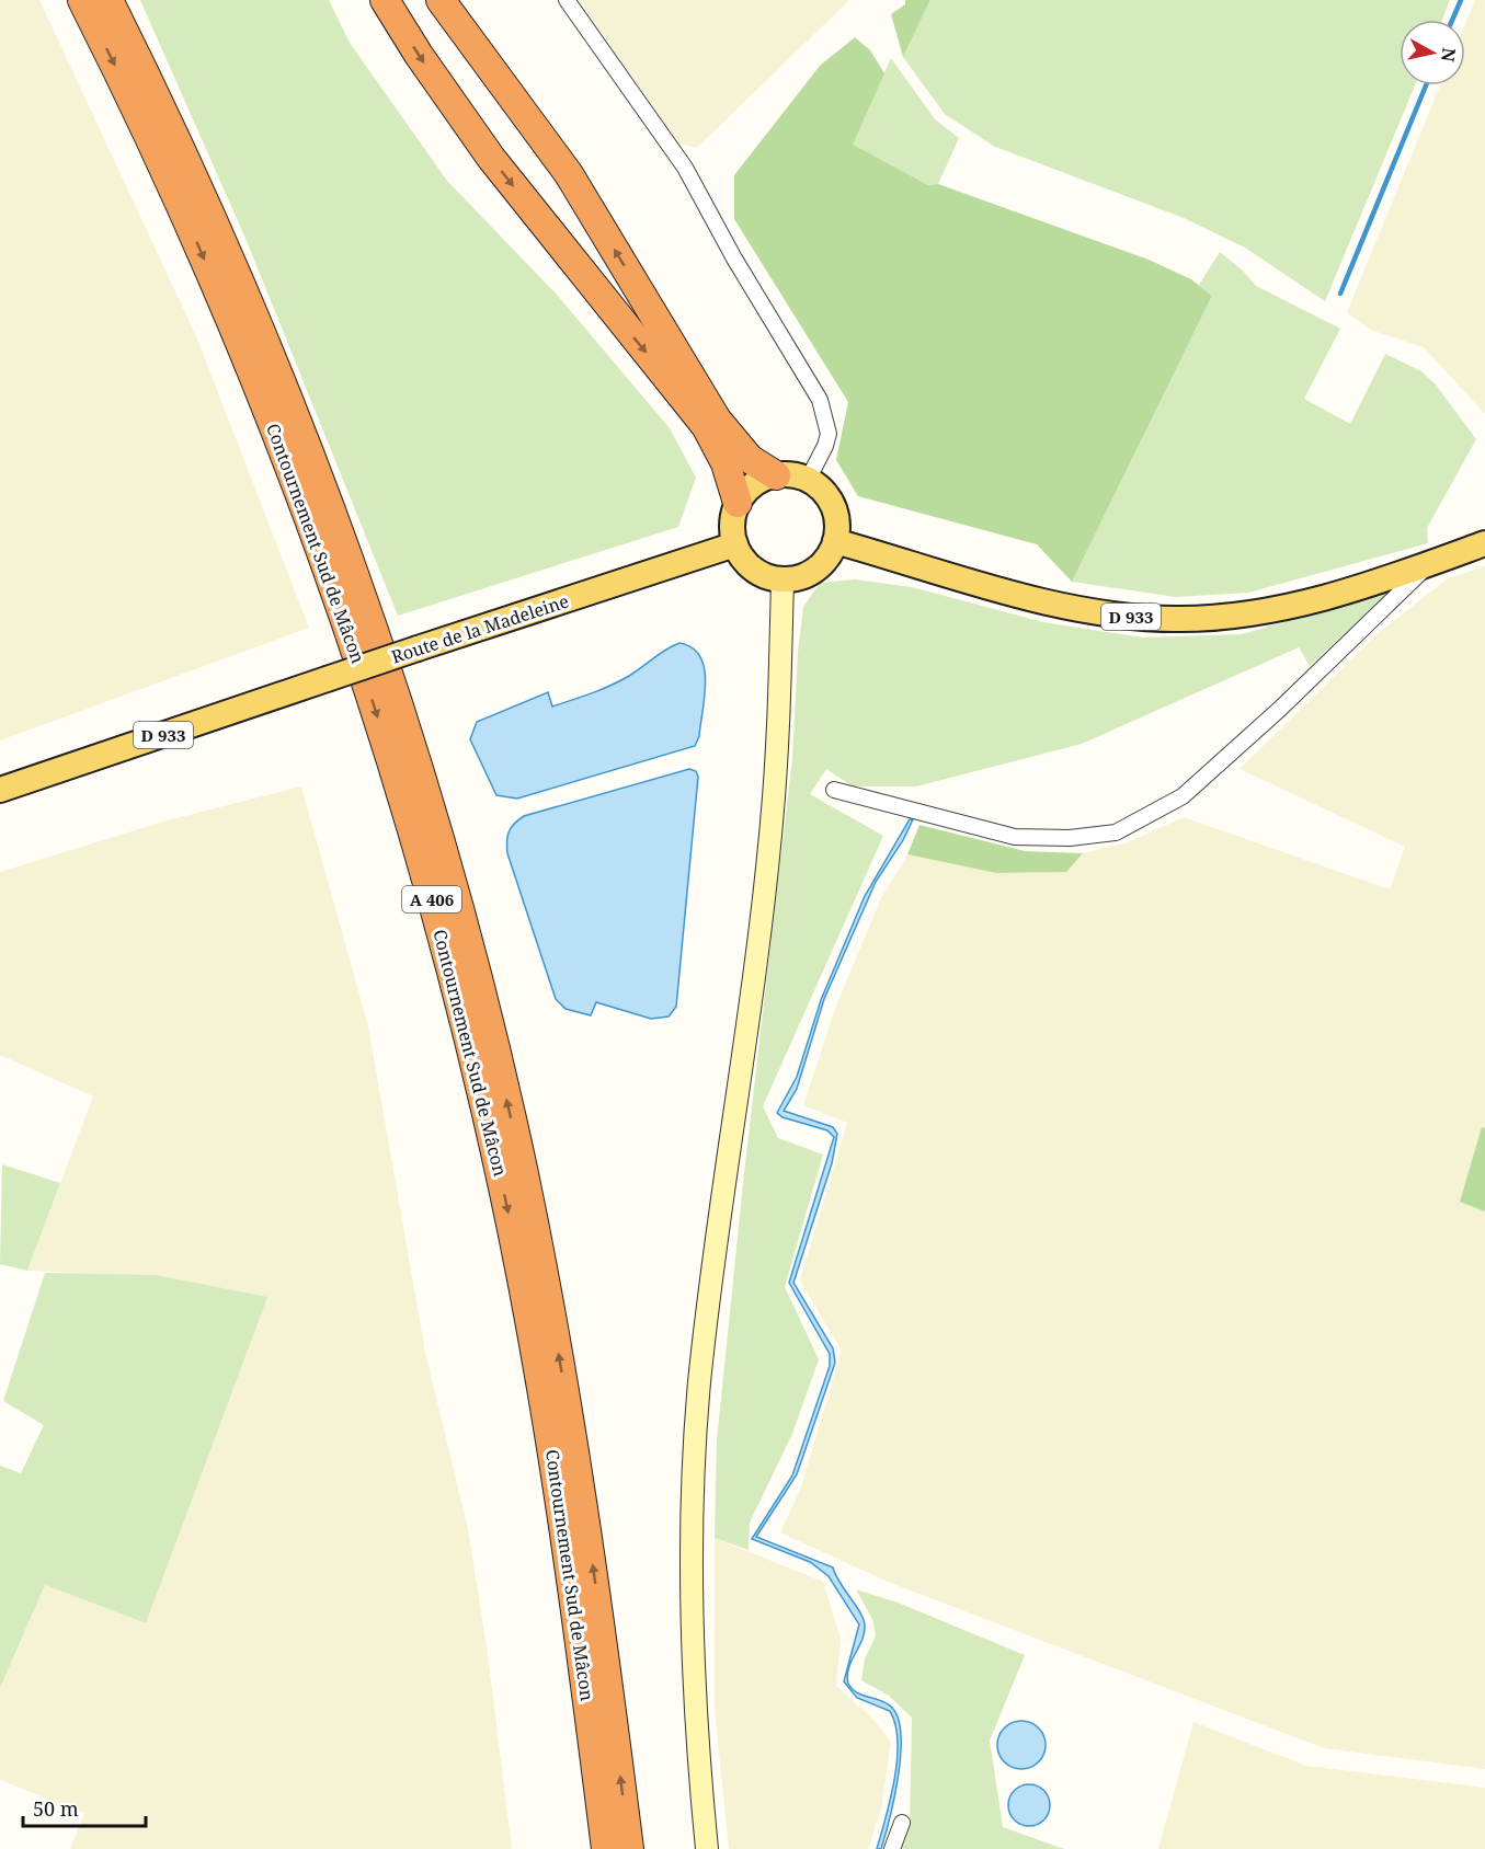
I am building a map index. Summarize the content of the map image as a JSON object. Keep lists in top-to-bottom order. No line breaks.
{"streets":{"highway":["Contournement Sud de Mâcon","A 406"],"main road":["D 933","Route de la Madeleine"]},"crossings":[["D 933","Route de la Madeleine"]],"scale_bar":"50 m","north":"right"}
